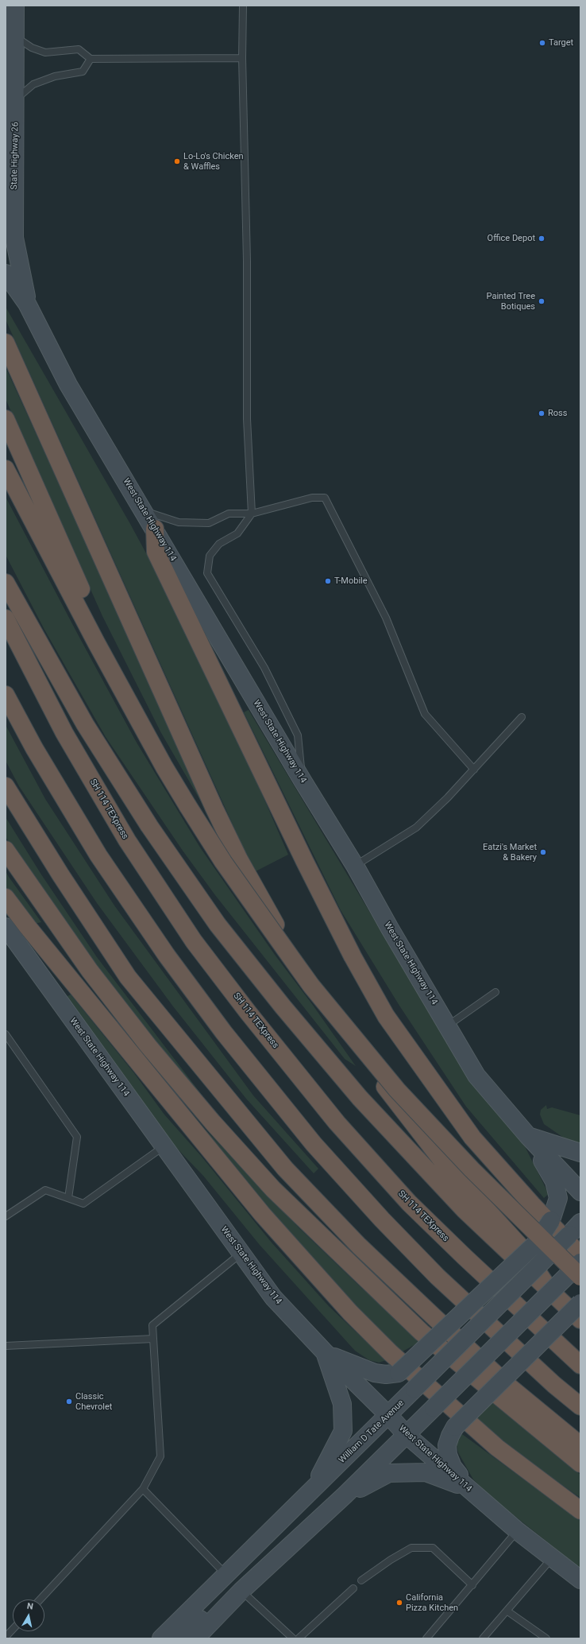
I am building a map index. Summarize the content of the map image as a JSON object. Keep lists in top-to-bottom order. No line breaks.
{"streets":{"highway":["SH 114 TEXpress"],"main road":["State Highway 26","West State Highway 114","William D Tate Avenue"]},"crossings":[["State Highway 26","West State Highway 114"],["West State Highway 114","William D Tate Avenue"]],"places":["Target","Lo-Lo's Chicken & Waffles","Office Depot","Painted Tree Botiques","Ross","T-Mobile","Eatzi's Market & Bakery","Classic Chevrolet","California Pizza Kitchen"],"north":"top"}
